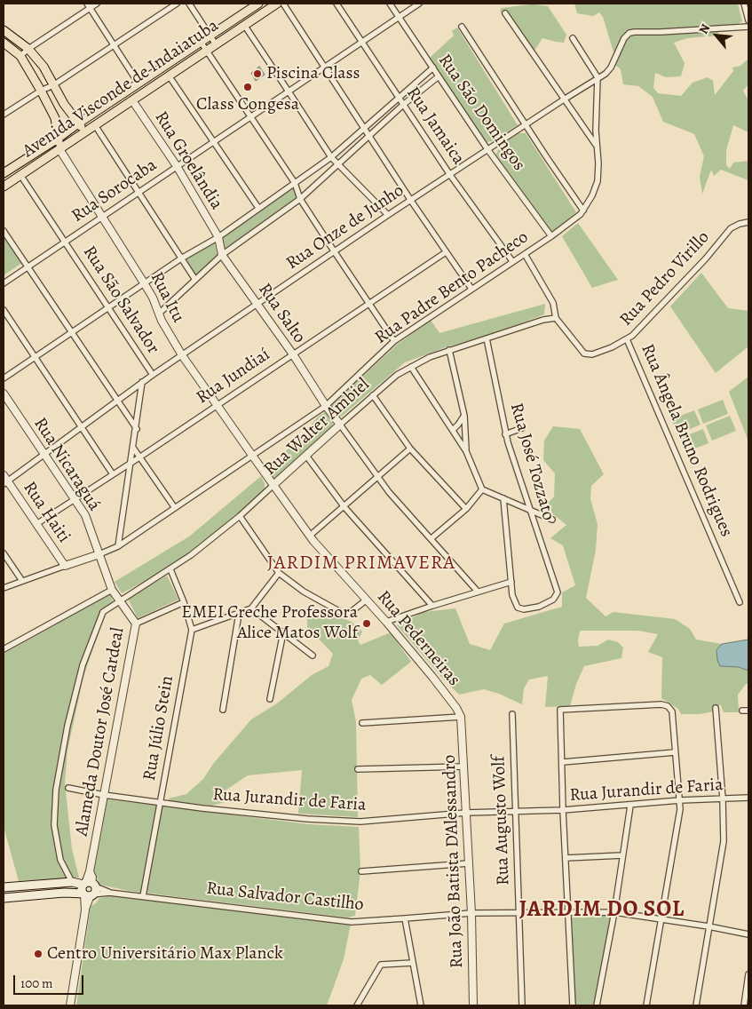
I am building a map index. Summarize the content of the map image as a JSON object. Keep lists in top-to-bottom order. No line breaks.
{"streets":{"main road":["Avenida Visconde de Indaiatuba"],"street":["Rua São Domingos","Rua Jamaica","Rua Groelândia","Rua Sorocaba","Rua Onze de Junho","Rua Pedro Virillo","Rua Padre Bento Pacheco","Rua Itu","Rua São Salvador","Rua Salto","Rua Jundiaí","Rua Walter Ambiel","Rua Ângela Bruno Rodrigues","Rua José Tozzato","Rua Nicaraguá","Rua Haiti","Rua Pederneiras","Rua Júlio Stein","Alameda Doutor José Cardeal","Rua Jurandir de Faria","Rua Augusto Wolf","Rua João Batista D'Alessandro","Rua Salvador Castilho"]},"crossings":[["Avenida Visconde de Indaiatuba","Rua Groelândia"],["Avenida Visconde de Indaiatuba","Rua Itu"],["Avenida Visconde de Indaiatuba","Rua São Salvador"],["Rua São Domingos","Rua Sorocaba"],["Rua São Domingos","Rua Onze de Junho"],["Rua São Domingos","Rua Padre Bento Pacheco"],["Rua Jamaica","Rua Sorocaba"],["Rua Jamaica","Rua Onze de Junho"],["Rua Jamaica","Rua Padre Bento Pacheco"],["Rua Groelândia","Rua Sorocaba"],["Rua Groelândia","Rua Salto"],["Rua Sorocaba","Rua Itu"],["Rua Sorocaba","Rua São Salvador"],["Rua Onze de Junho","Rua Padre Bento Pacheco"],["Rua Onze de Junho","Rua Itu"],["Rua Onze de Junho","Rua São Salvador"],["Rua Onze de Junho","Rua Salto"],["Rua Onze de Junho","Rua Nicaraguá"],["Rua Onze de Junho","Rua Haiti"],["Rua Pedro Virillo","Rua Padre Bento Pacheco"],["Rua Pedro Virillo","Rua Walter Ambiel"],["Rua Pedro Virillo","Rua Ângela Bruno Rodrigues"],["Rua Padre Bento Pacheco","Rua Itu"],["Rua Padre Bento Pacheco","Rua Salto"],["Rua Padre Bento Pacheco","Rua Nicaraguá"],["Rua Padre Bento Pacheco","Rua Haiti"],["Rua Padre Bento Pacheco","Rua Pederneiras"],["Rua Padre Bento Pacheco","Alameda Doutor José Cardeal"],["Rua Itu","Rua Jundiaí"],["Rua Itu","Rua Pederneiras"],["Rua Salto","Rua Jundiaí"],["Rua Salto","Rua Walter Ambiel"],["Rua Jundiaí","Rua Nicaraguá"],["Rua Jundiaí","Rua Haiti"],["Rua Walter Ambiel","Rua José Tozzato"],["Rua Walter Ambiel","Rua Pederneiras"],["Rua Walter Ambiel","Rua Júlio Stein"],["Rua Walter Ambiel","Alameda Doutor José Cardeal"],["Rua Nicaraguá","Alameda Doutor José Cardeal"],["Rua Pederneiras","Rua João Batista D'Alessandro"],["Rua Júlio Stein","Rua Jurandir de Faria"],["Rua Júlio Stein","Rua Salvador Castilho"],["Alameda Doutor José Cardeal","Rua Jurandir de Faria"],["Alameda Doutor José Cardeal","Rua Salvador Castilho"],["Rua Jurandir de Faria","Rua Augusto Wolf"],["Rua Jurandir de Faria","Rua João Batista D'Alessandro"],["Rua Augusto Wolf","Rua Salvador Castilho"],["Rua João Batista D'Alessandro","Rua Salvador Castilho"]],"districts":["JARDIM PRIMAVERA","JARDIM DO SOL"],"places":["Piscina Class","Class Congesa","EMEI Creche Professora Alice Matos Wolf","Centro Universitário Max Planck"],"scale_bar":"100 m","north":"top left"}
